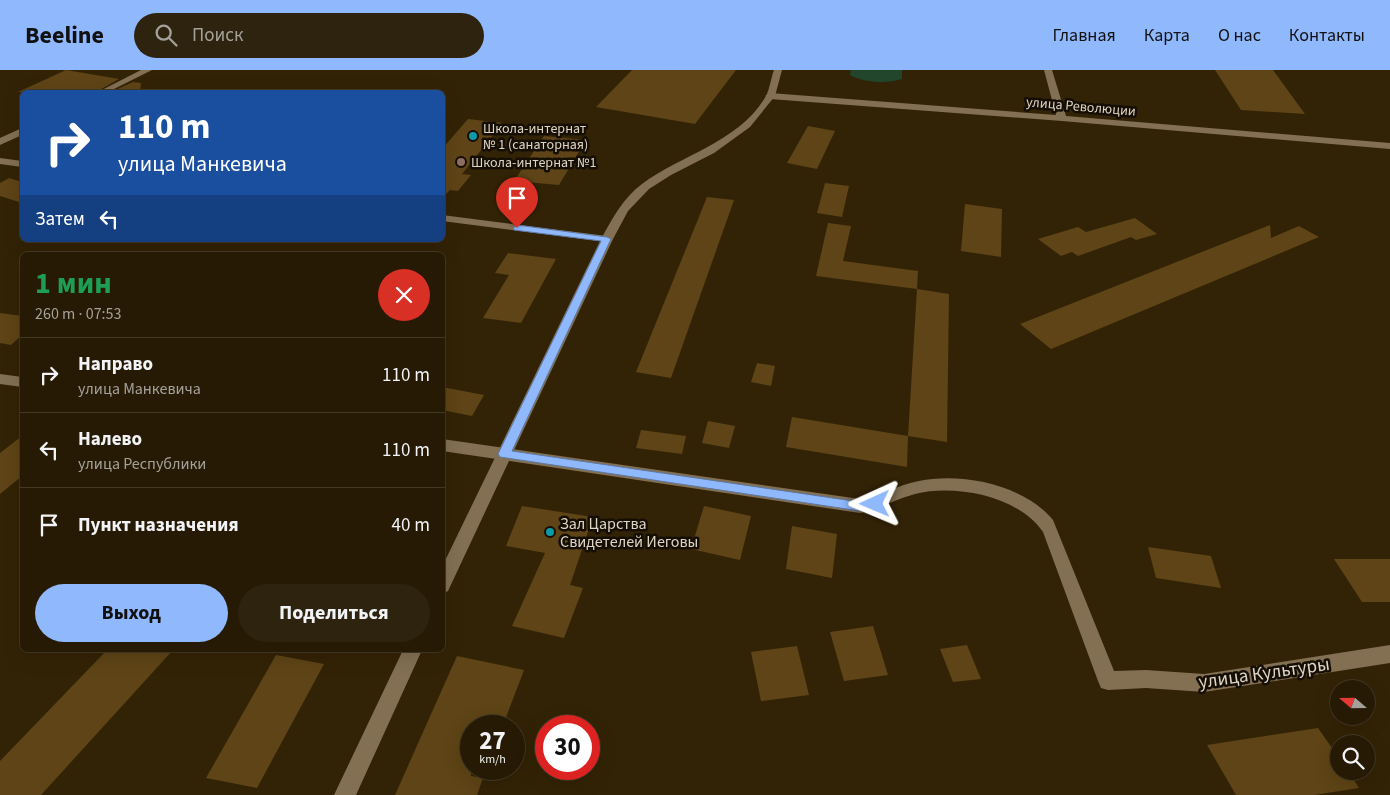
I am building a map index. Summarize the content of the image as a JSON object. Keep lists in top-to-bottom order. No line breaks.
{"streets":{"street":["улица Революции","улица Культуры"]},"places":["Школа-интернат № 1 (санаторная)","Школа-интернат №1","Зал Царства Свидетелей Иеговы"],"north":"left","page":{"header":"Beeline","search":"Поиск","nav":["Главная","Карта","О нас","Контакты"],"turn":["110 m","улица Манкевича"],"then":"Затем","heading":["1 мин","260 m · 07:53"],"list":[{"name":"Направо","note":"улица Манкевича","value":"110 m"},{"name":"Налево","note":"улица Республики","value":"110 m"},{"name":"Пункт назначения","value":"40 m"}],"buttons":["Выход","Поделиться"],"speed":"27 km/h","limit":"30"}}
